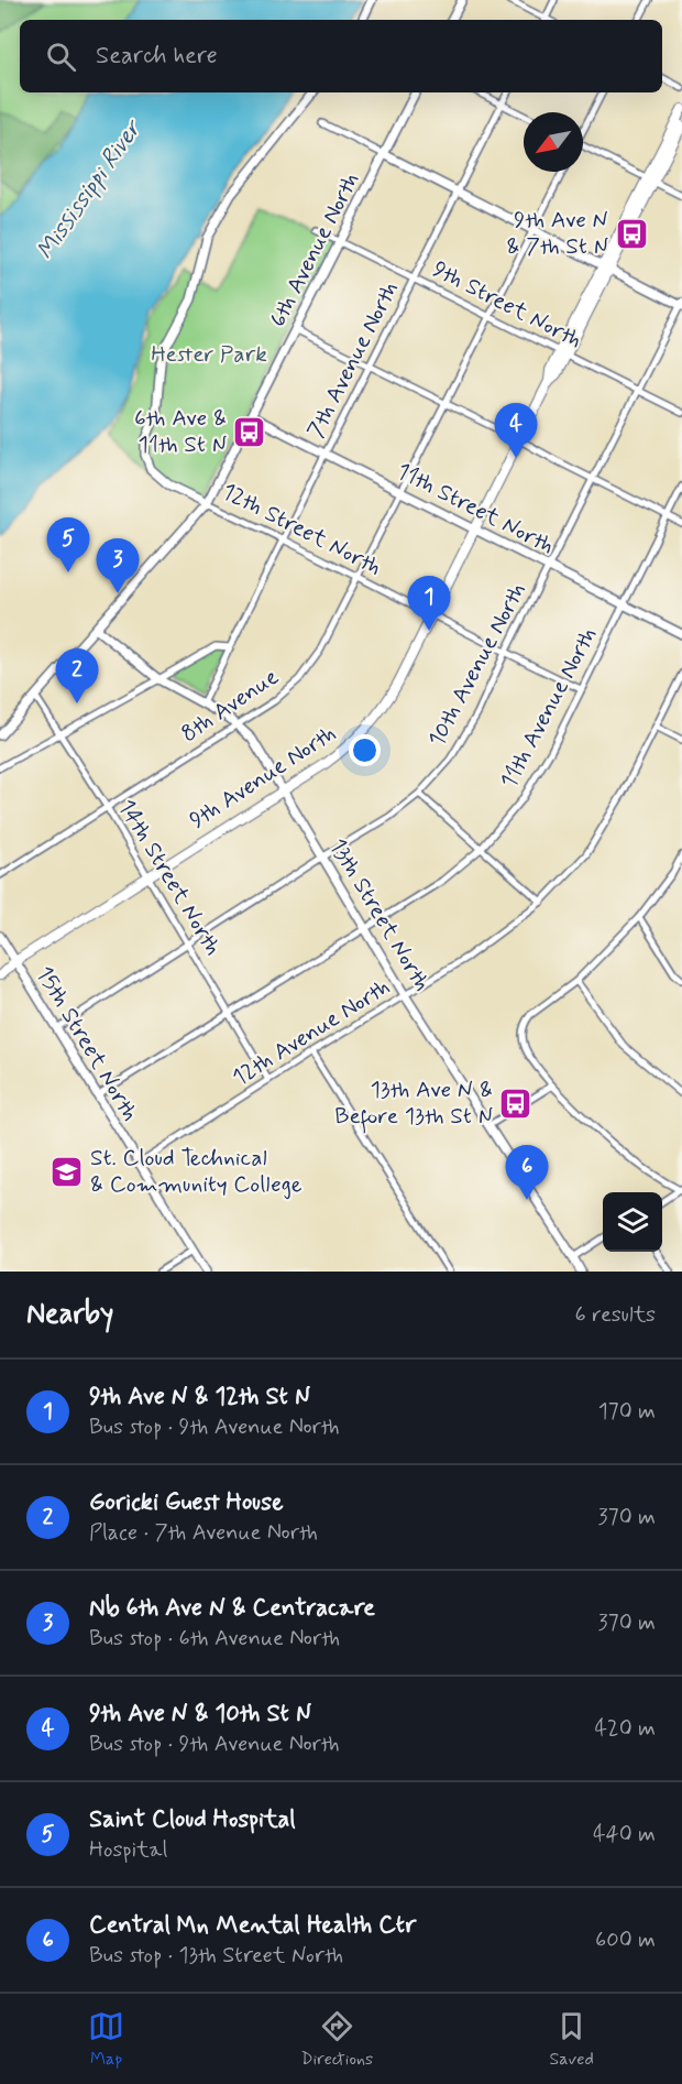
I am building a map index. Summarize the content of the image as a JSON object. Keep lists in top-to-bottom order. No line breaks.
{"streets":{"main road":["9th Avenue North"],"street":["6th Avenue North","9th Street North","7th Avenue North","11th Street North","12th Street North","10th Avenue North","8th Avenue","11th Avenue North","14th Street North","13th Street North","12th Avenue North","15th Street North"]},"crossings":[["6th Avenue North","9th Street North"],["6th Avenue North","11th Street North"],["6th Avenue North","12th Street North"],["6th Avenue North","14th Street North"],["6th Avenue North","13th Street North"],["9th Street North","7th Avenue North"],["9th Street North","10th Avenue North"],["9th Street North","8th Avenue"],["9th Street North","9th Avenue North"],["7th Avenue North","11th Street North"],["7th Avenue North","12th Street North"],["7th Avenue North","13th Street North"],["11th Street North","10th Avenue North"],["11th Street North","8th Avenue"],["11th Street North","11th Avenue North"],["11th Street North","9th Avenue North"],["12th Street North","10th Avenue North"],["12th Street North","8th Avenue"],["12th Street North","11th Avenue North"],["12th Street North","9th Avenue North"],["10th Avenue North","14th Street North"],["10th Avenue North","13th Street North"],["10th Avenue North","15th Street North"],["8th Avenue","14th Street North"],["8th Avenue","13th Street North"],["11th Avenue North","14th Street North"],["11th Avenue North","13th Street North"],["11th Avenue North","15th Street North"],["9th Avenue North","14th Street North"],["9th Avenue North","13th Street North"],["9th Avenue North","15th Street North"],["14th Street North","12th Avenue North"],["13th Street North","12th Avenue North"],["12th Avenue North","15th Street North"]],"water":["Mississippi River"],"parks":["Hester Park"],"places":{"bus stop":["9th Ave N & 7th St N","6th Ave & 11th St N","13th Ave N & Before 13th St N"],"school or university":["St. Cloud Technical & Community College"]},"north":"bottom left","page":{"search":"Search here","pins":["4","5","3","1","2","6"],"heading":["Nearby","6 results"],"list":[{"mark":"1","name":"9th Ave N & 12th St N","note":"Bus stop · 9th Avenue North","value":"170 m"},{"mark":"2","name":"Goricki Guest House","note":"Place · 7th Avenue North","value":"370 m"},{"mark":"3","name":"Nb 6th Ave N & Centracare","note":"Bus stop · 6th Avenue North","value":"370 m"},{"mark":"4","name":"9th Ave N & 10th St N","note":"Bus stop · 9th Avenue North","value":"420 m"},{"mark":"5","name":"Saint Cloud Hospital","note":"Hospital","value":"440 m"},{"mark":"6","name":"Central Mn Mental Health Ctr","note":"Bus stop · 13th Street North","value":"600 m"}],"nav":["Map","Directions","Saved"]}}
